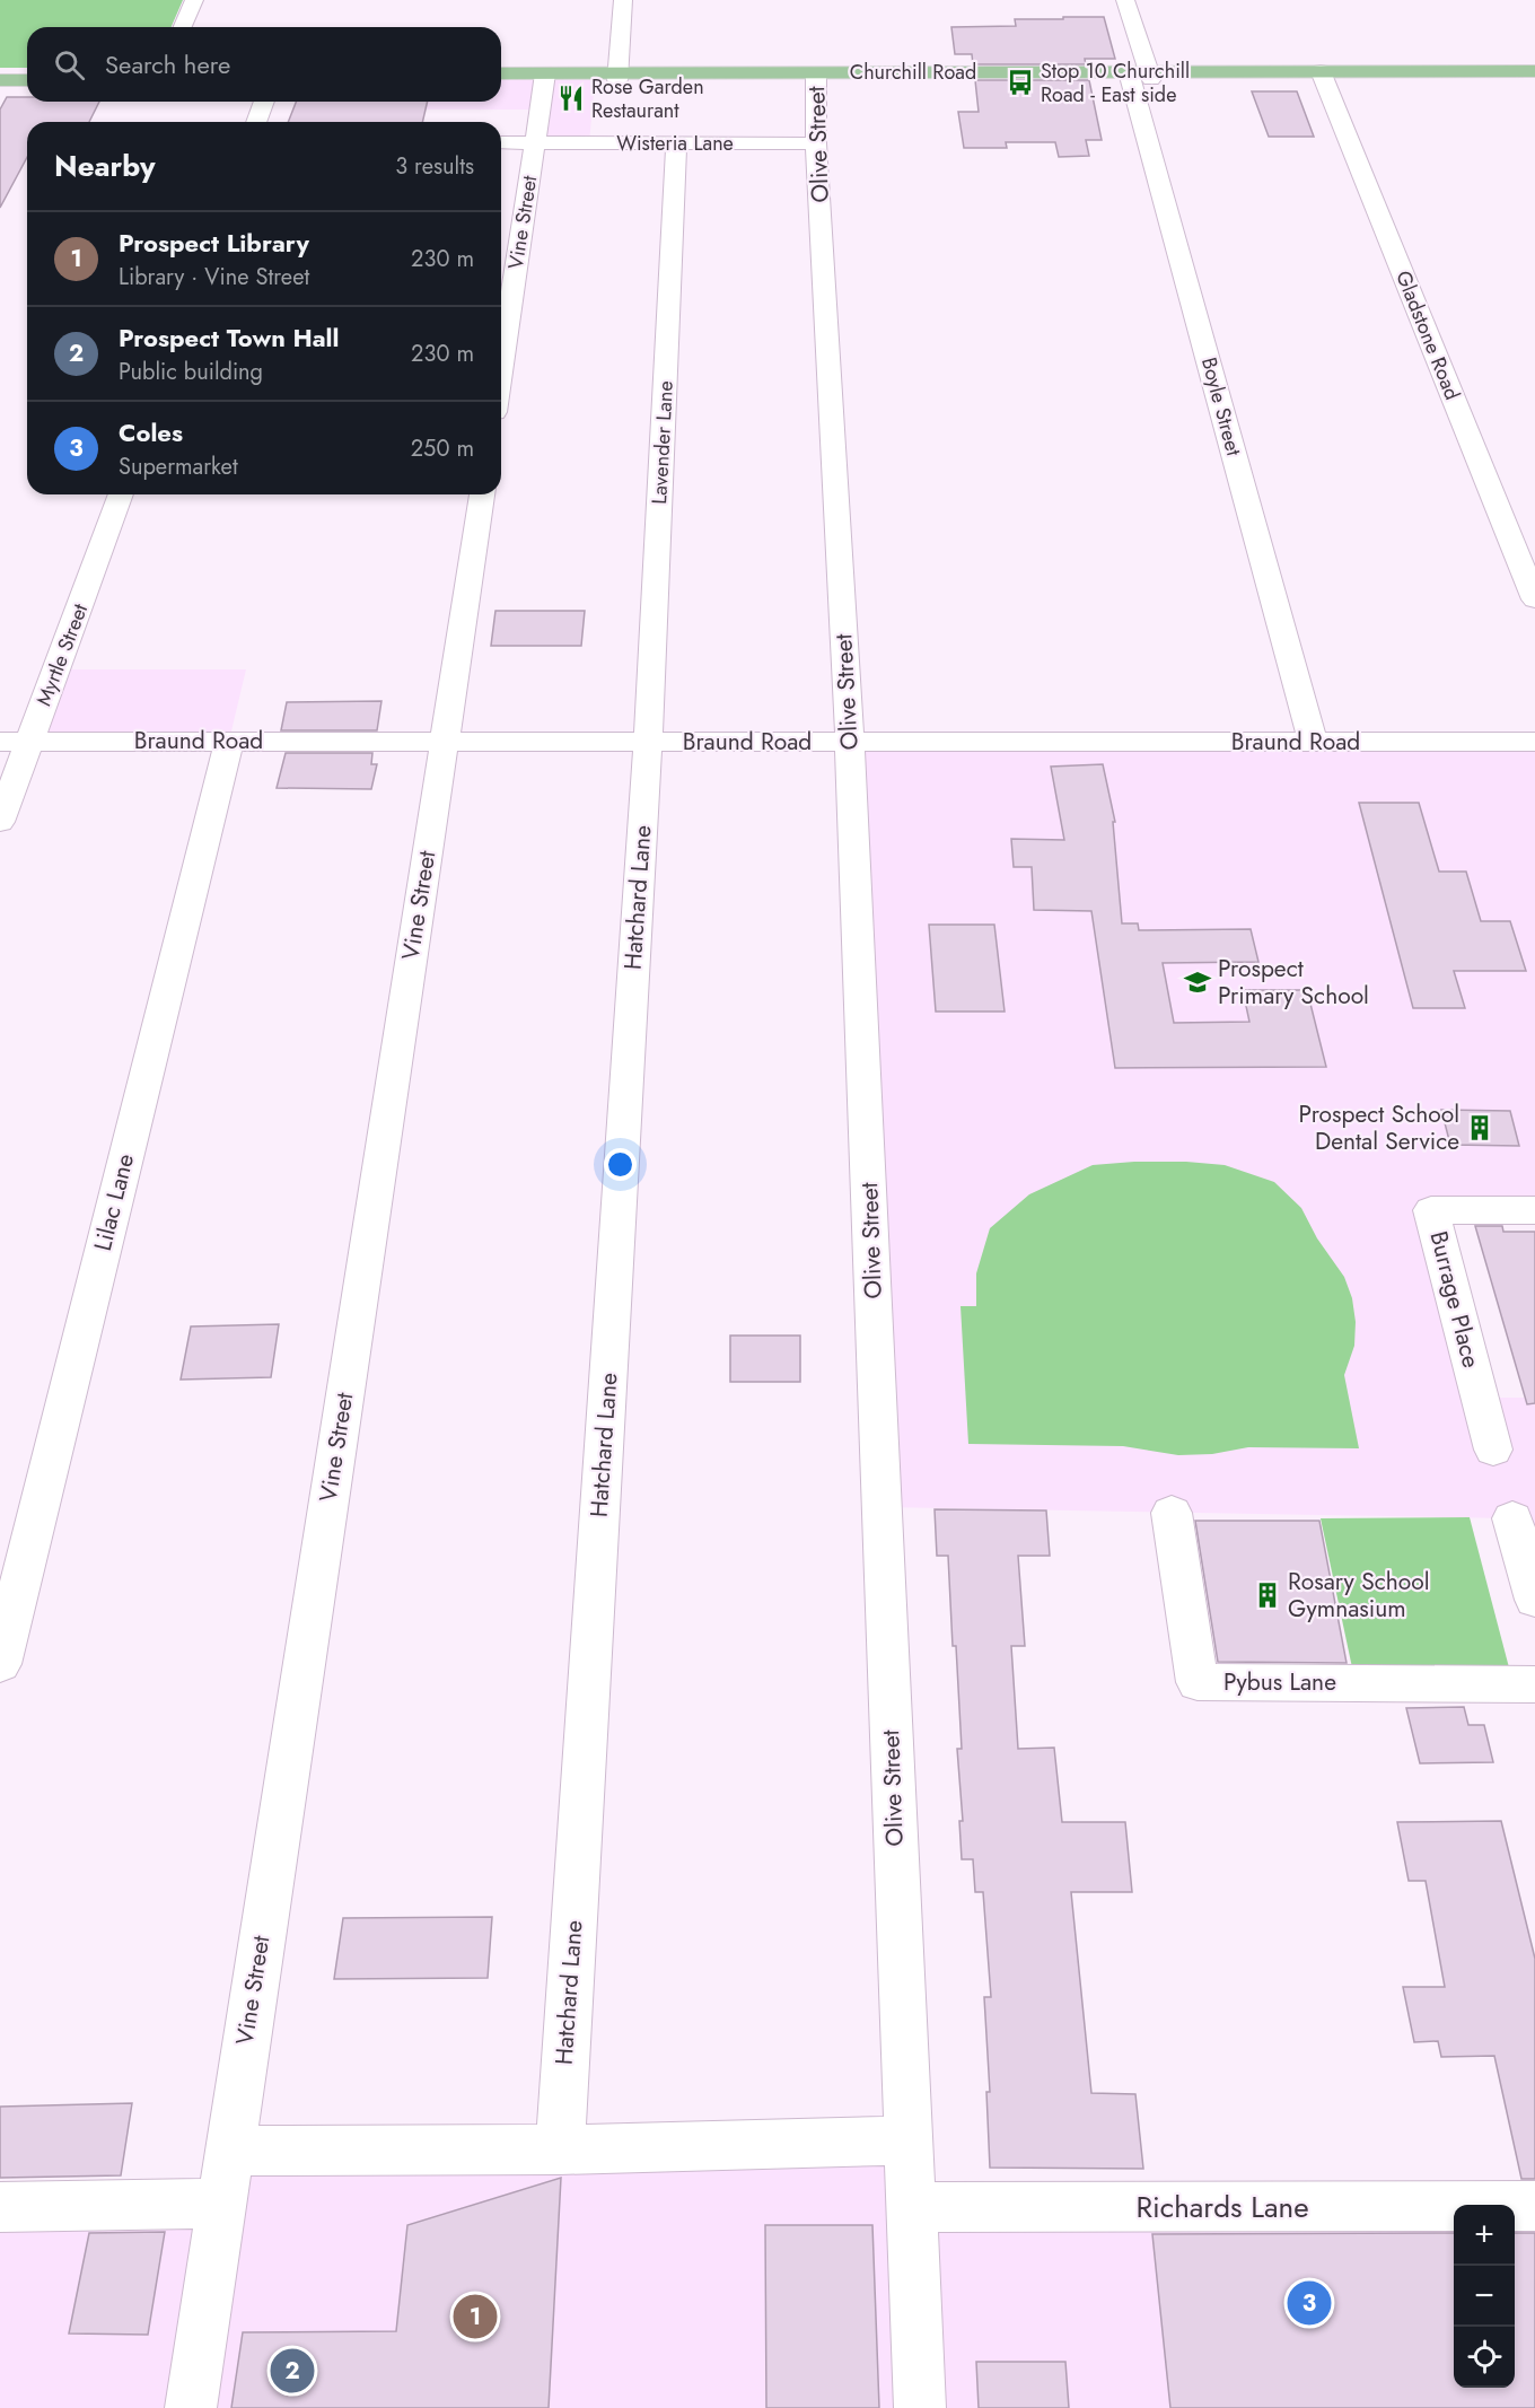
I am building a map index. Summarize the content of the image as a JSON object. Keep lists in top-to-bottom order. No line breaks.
{"streets":{"main road":["Churchill Road"],"street":["Wisteria Lane","Olive Street","Vine Street","Gladstone Road","Boyle Street","Lavender Lane","Myrtle Street","Braund Road","Hatchard Lane","Lilac Lane","Burrage Place","Pybus Lane","Richards Lane"]},"crossings":[["Churchill Road","Olive Street"],["Churchill Road","Vine Street"],["Churchill Road","Gladstone Road"],["Churchill Road","Boyle Street"],["Wisteria Lane","Olive Street"],["Wisteria Lane","Vine Street"],["Wisteria Lane","Lavender Lane"],["Olive Street","Braund Road"],["Olive Street","Richards Lane"],["Vine Street","Braund Road"],["Boyle Street","Braund Road"],["Lavender Lane","Braund Road"],["Lavender Lane","Hatchard Lane"],["Myrtle Street","Braund Road"],["Braund Road","Hatchard Lane"],["Braund Road","Lilac Lane"]],"places":{"bus stop":["Stop 10 Churchill Road - East side"],"restaurant":["Rose Garden Restaurant"],"school or university":["Prospect Primary School"],"building":["Prospect School Dental Service","Rosary School Gymnasium"]},"page":{"search":"Search here","heading":["Nearby","3 results"],"list":[{"mark":"1","name":"Prospect Library","note":"Library · Vine Street","value":"230 m"},{"mark":"2","name":"Prospect Town Hall","note":"Public building","value":"230 m"},{"mark":"3","name":"Coles","note":"Supermarket","value":"250 m"}],"map_buttons":["+","−"],"pins":["3","1","2"]}}
